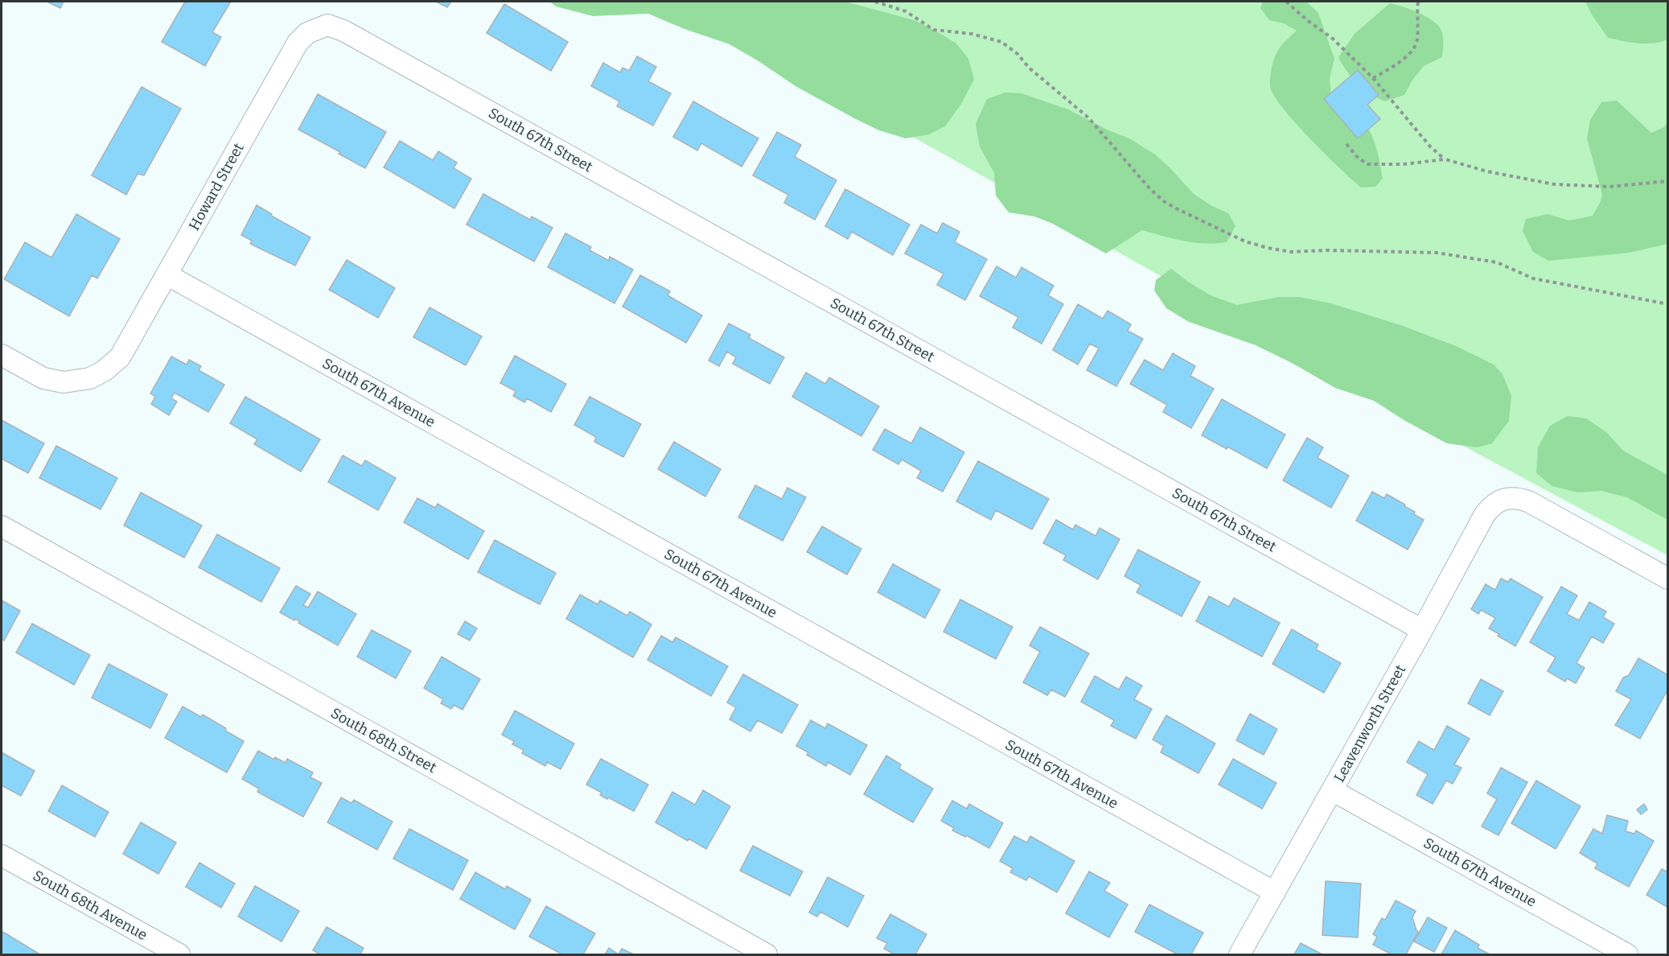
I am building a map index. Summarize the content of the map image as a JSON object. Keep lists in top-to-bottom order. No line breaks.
{"streets":{"street":["South 67th Street","Howard Street","South 67th Avenue","Leavenworth Street","South 68th Street","South 68th Avenue"]},"crossings":[["South 67th Street","Howard Street"],["South 67th Street","Leavenworth Street"],["Howard Street","South 67th Avenue"],["South 67th Avenue","Leavenworth Street"]]}
